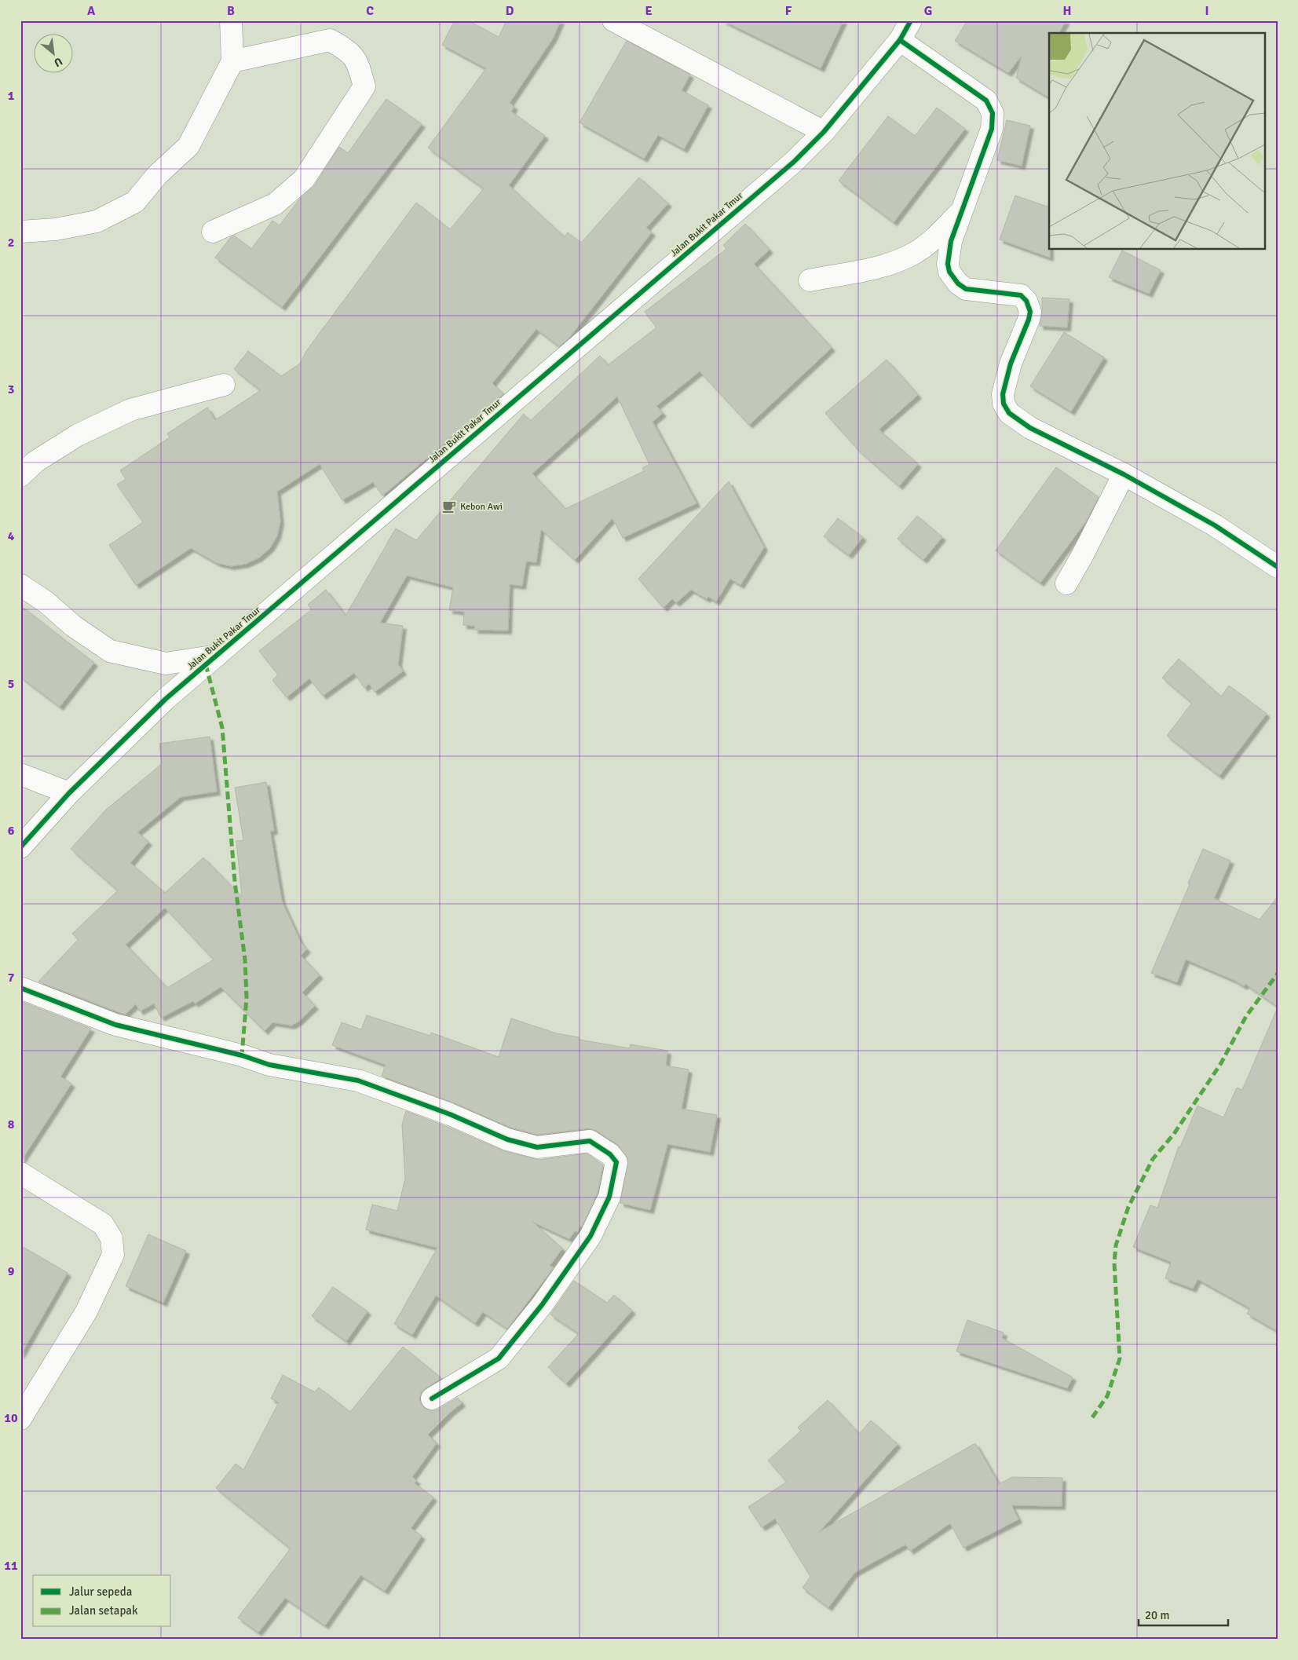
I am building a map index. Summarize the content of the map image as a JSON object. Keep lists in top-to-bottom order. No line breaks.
{"streets":{"street":["Jalan Bukit Pakar Tmur"]},"places":{"cafe":["Kebon Awi"]},"legend":["Jalur sepeda","Jalan setapak"],"scale_bar":"20 m","north":"bottom right","grid":{"columns":["A","B","C","D","E","F","G","H","I"],"rows":["1","2","3","4","5","6","7","8","9","10","11"]}}
